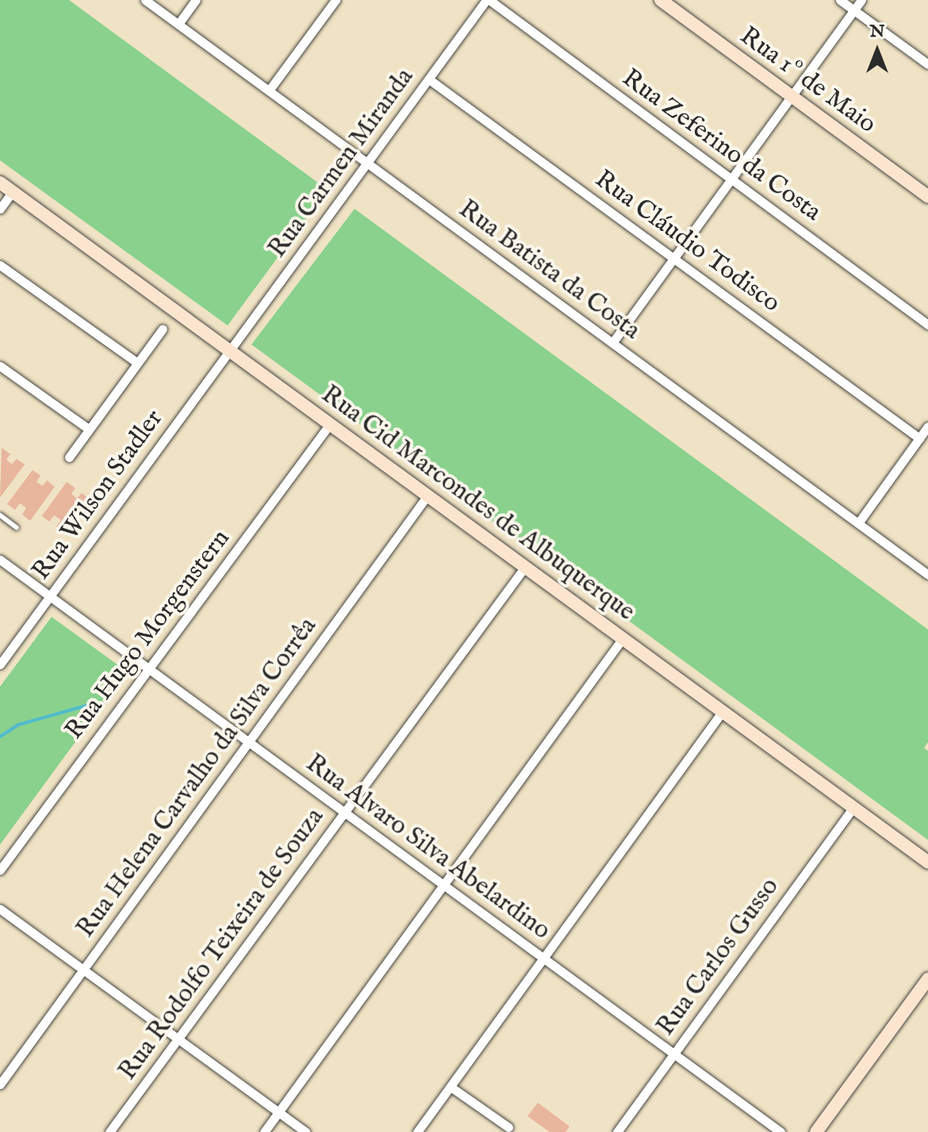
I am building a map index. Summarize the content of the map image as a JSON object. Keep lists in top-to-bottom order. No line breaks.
{"streets":{"street":["Rua 1º de Maio","Rua Zeferino da Costa","Rua Carmen Miranda","Rua Cláudio Todisco","Rua Batista da Costa","Rua Wilson Stadler","Rua Cid Marcondes de Albuquerque","Rua Hugo Morgenstern","Rua Helena Carvalho da Silva Corrêa","Rua Alvaro Silva Abelardino","Rua Rodolfo Teixeira de Souza","Rua Carlos Gusso"]},"crossings":[["Rua Zeferino da Costa","Rua Carmen Miranda"],["Rua Carmen Miranda","Rua Cláudio Todisco"],["Rua Carmen Miranda","Rua Batista da Costa"],["Rua Carmen Miranda","Rua Wilson Stadler"],["Rua Carmen Miranda","Rua Cid Marcondes de Albuquerque"],["Rua Wilson Stadler","Rua Cid Marcondes de Albuquerque"],["Rua Wilson Stadler","Rua Alvaro Silva Abelardino"],["Rua Cid Marcondes de Albuquerque","Rua Hugo Morgenstern"],["Rua Cid Marcondes de Albuquerque","Rua Helena Carvalho da Silva Corrêa"],["Rua Cid Marcondes de Albuquerque","Rua Rodolfo Teixeira de Souza"],["Rua Cid Marcondes de Albuquerque","Rua Carlos Gusso"],["Rua Hugo Morgenstern","Rua Alvaro Silva Abelardino"],["Rua Helena Carvalho da Silva Corrêa","Rua Alvaro Silva Abelardino"],["Rua Alvaro Silva Abelardino","Rua Rodolfo Teixeira de Souza"],["Rua Alvaro Silva Abelardino","Rua Carlos Gusso"]],"north":"top"}
